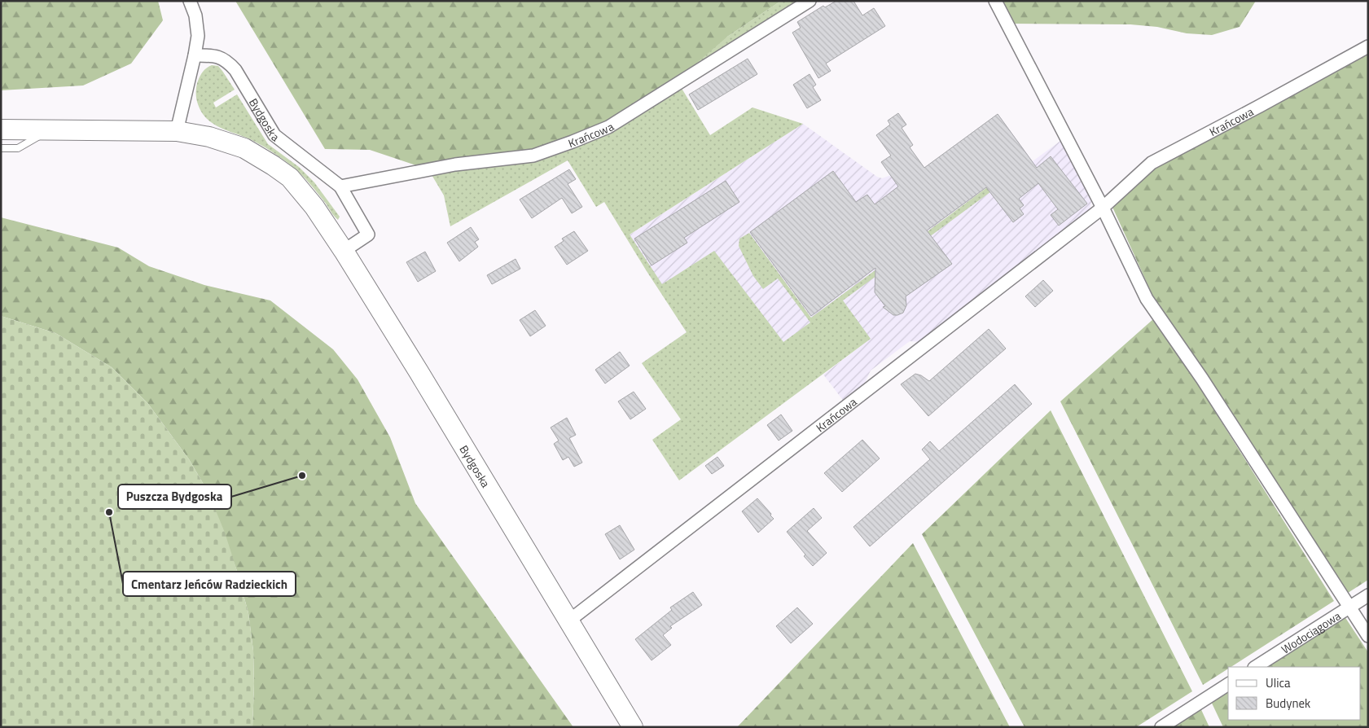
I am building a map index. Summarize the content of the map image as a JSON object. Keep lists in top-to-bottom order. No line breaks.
{"streets":{"main road":["Bydgoska"],"street":["Krańcowa","Wodociągowa"]},"crossings":[["Bydgoska","Krańcowa"]],"places":["Puszcza Bydgoska","Cmentarz Jeńców Radzieckich"],"legend":["Ulica","Budynek"]}
